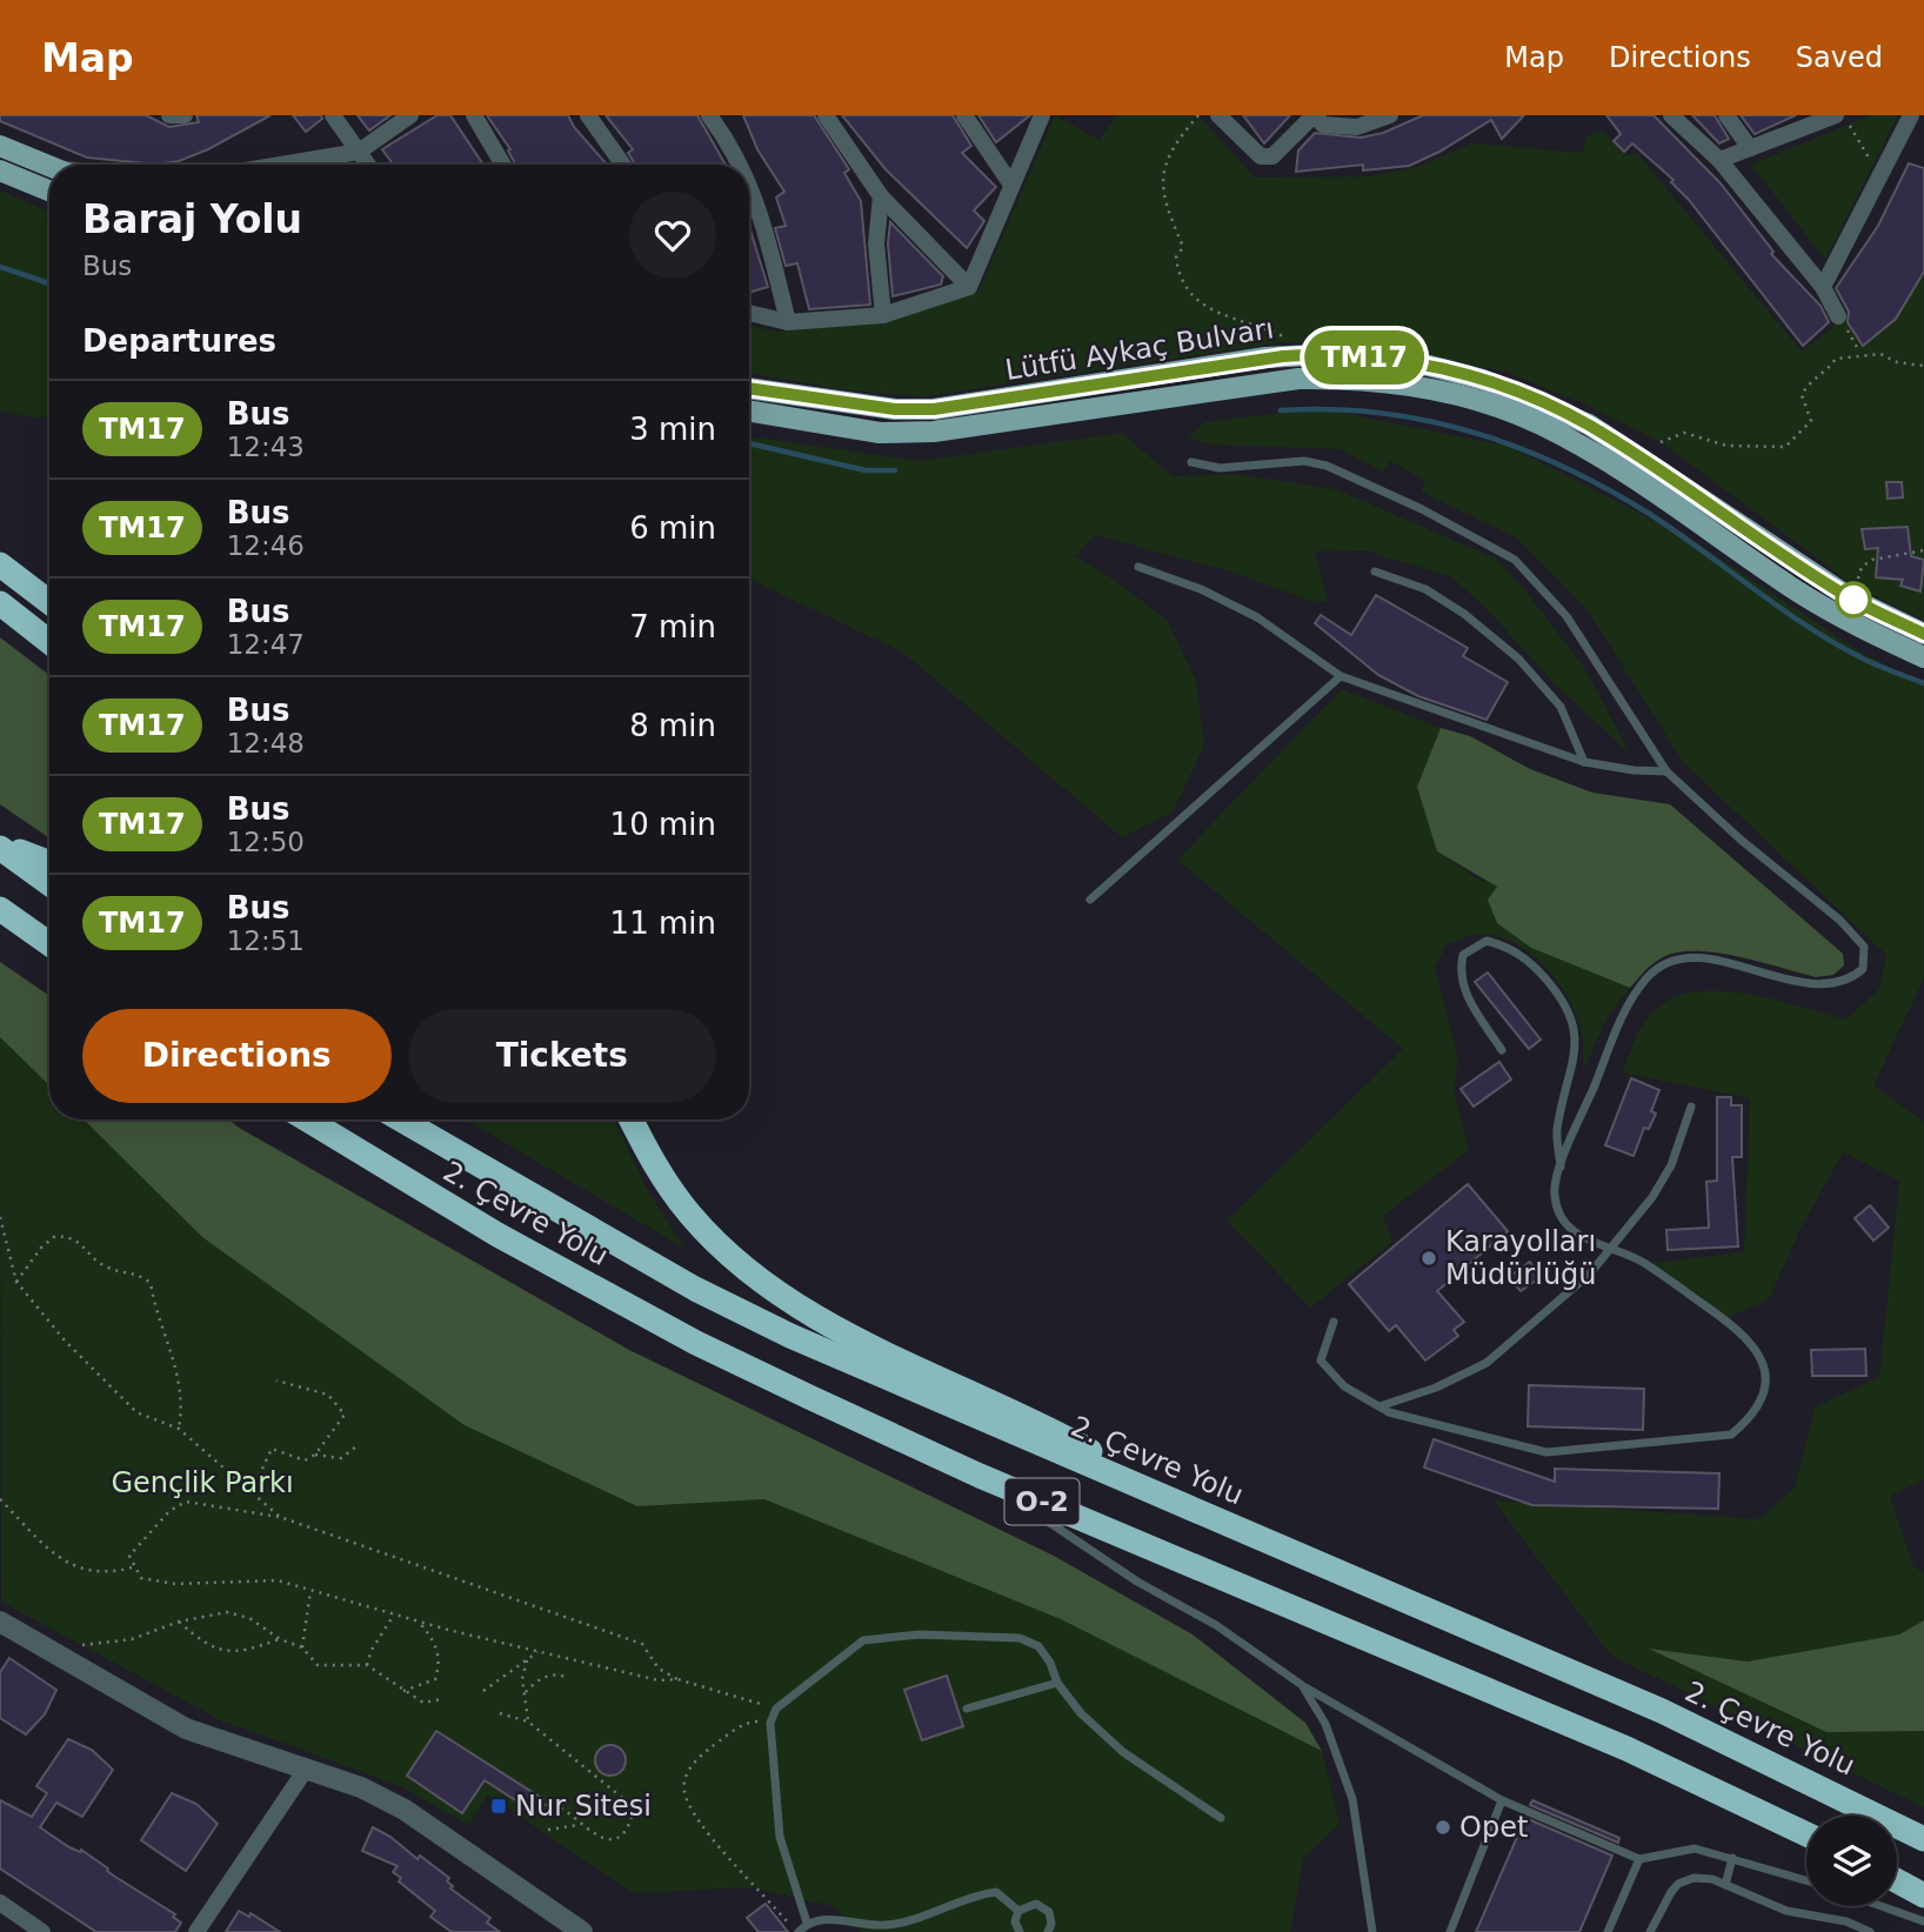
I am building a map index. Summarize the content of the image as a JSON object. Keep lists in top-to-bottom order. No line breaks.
{"streets":{"highway":["2. Çevre Yolu","O-2"],"main road":["Lütfü Aykaç Bulvarı"]},"parks":["Gençlik Parkı"],"places":{"other":["Karayolları Müdürlüğü","Opet"],"transit":["Nur Sitesi"]},"lines":["bus line TM17"],"page":{"header":"Map","nav":["Map","Directions","Saved"],"on_map":"TM17","heading":[["Baraj Yolu","Bus"],"Departures"],"list":[{"mark":"TM17","name":"Bus","note":"12:43","value":"3 min"},{"mark":"TM17","name":"Bus","note":"12:46","value":"6 min"},{"mark":"TM17","name":"Bus","note":"12:47","value":"7 min"},{"mark":"TM17","name":"Bus","note":"12:48","value":"8 min"},{"mark":"TM17","name":"Bus","note":"12:50","value":"10 min"},{"mark":"TM17","name":"Bus","note":"12:51","value":"11 min"}],"buttons":["Directions","Tickets"]}}
